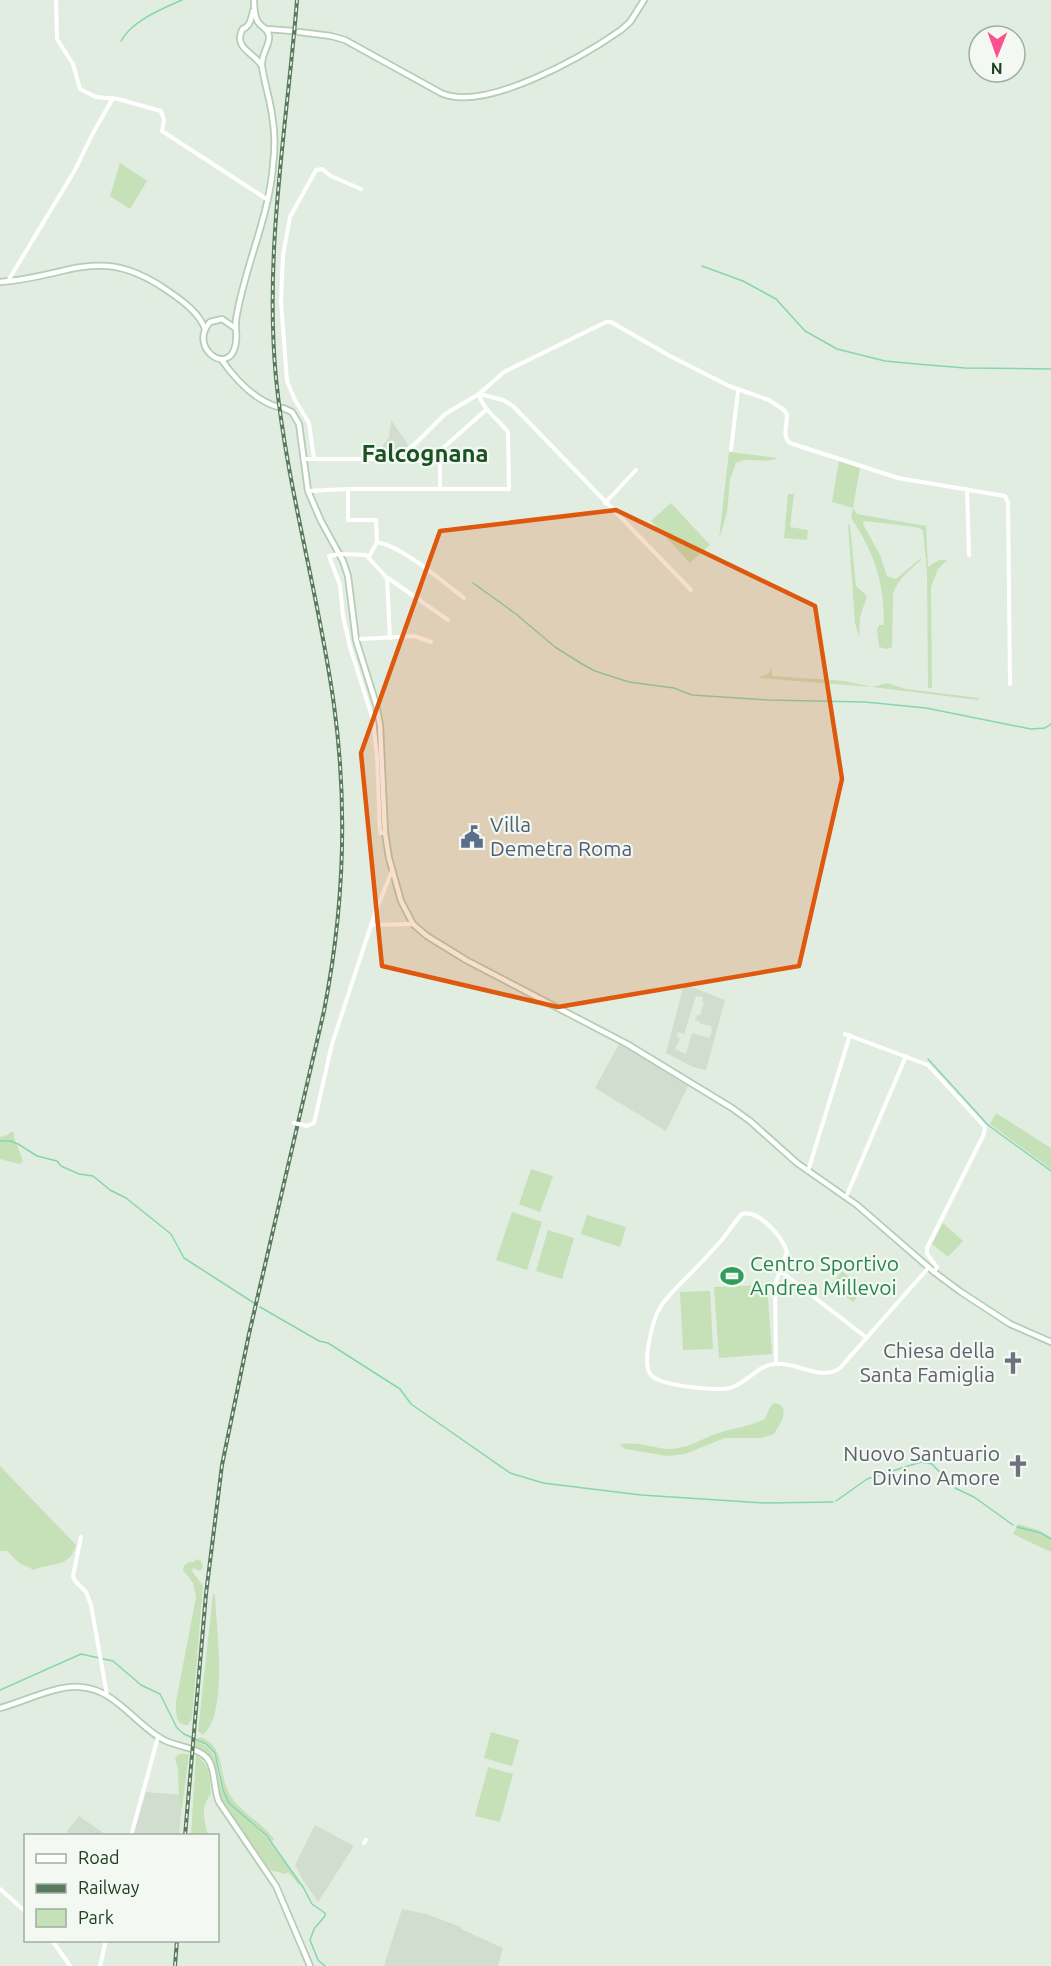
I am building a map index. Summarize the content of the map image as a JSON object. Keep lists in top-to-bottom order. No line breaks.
{"districts":["Falcognana"],"places":{"public building":["Villa Demetra Roma"],"sports":["Centro Sportivo Andrea Millevoi"],"church":["Chiesa della Santa Famiglia","Nuovo Santuario Divino Amore"]},"legend":["Road","Railway","Park"],"north":"bottom"}
